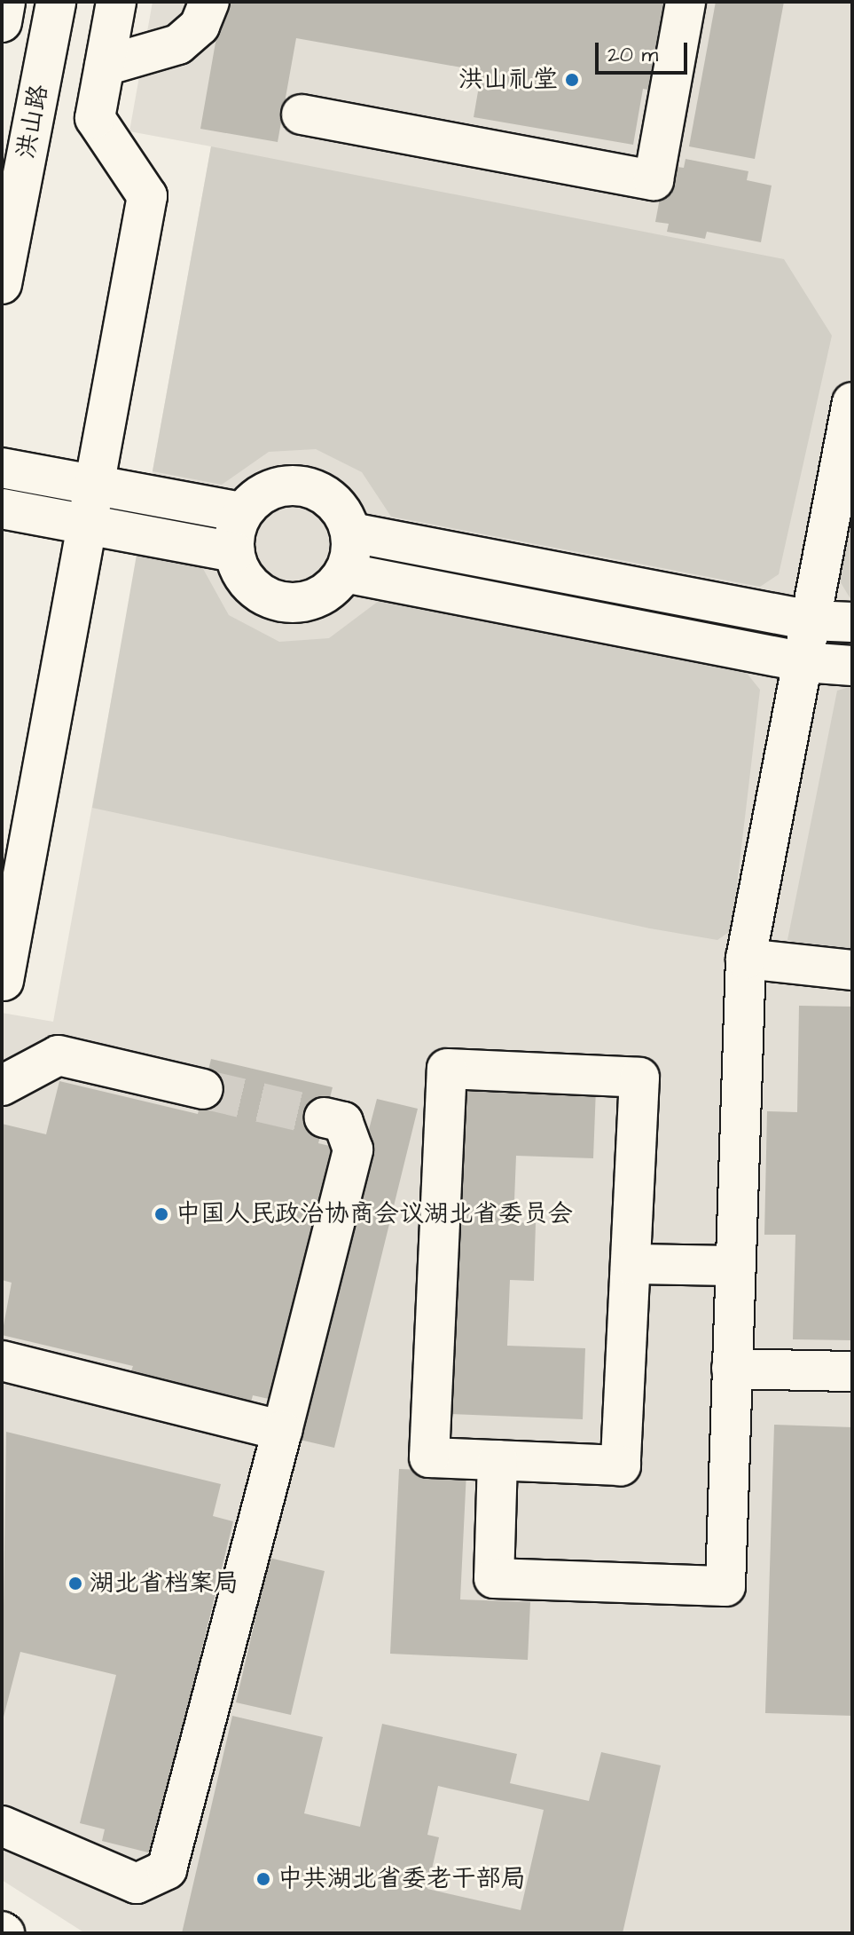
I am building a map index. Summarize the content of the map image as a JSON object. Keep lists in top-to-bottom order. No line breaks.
{"streets":{"main road":["洪山路"]},"places":["洪山礼堂","中国人民政治协商会议湖北省委员会","湖北省档案局","中共湖北省委老干部局"],"scale_bar":"20 m"}
